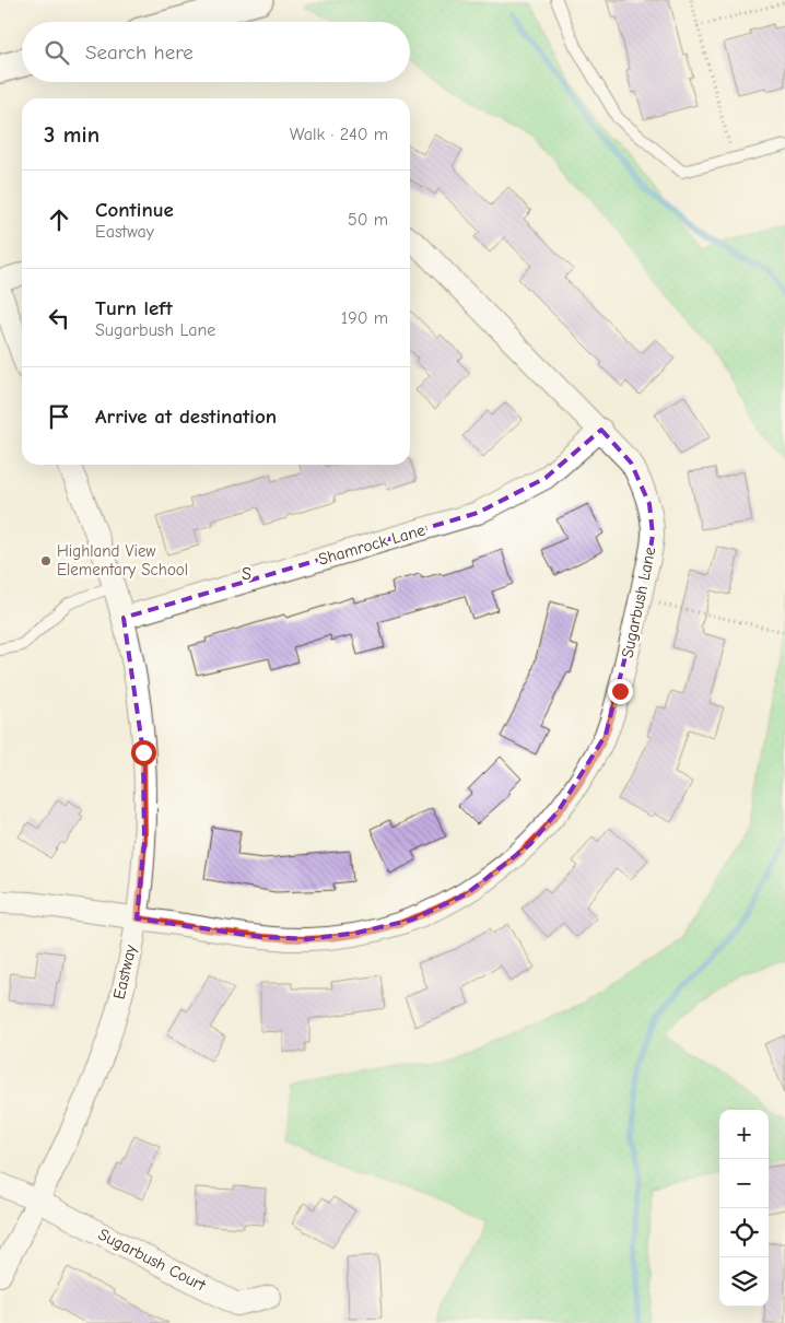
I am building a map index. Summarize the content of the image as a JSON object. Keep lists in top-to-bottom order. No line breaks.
{"streets":{"street":["Shamrock Lane","Sugarbush Lane","Eastway","Sugarbush Court"]},"crossings":[["Shamrock Lane","Sugarbush Lane"],["Shamrock Lane","Eastway"],["Sugarbush Lane","Eastway"],["Eastway","Sugarbush Court"]],"districts":["S"],"places":["Highland View Elementary School"],"page":{"search":"Search here","heading":["3 min","Walk · 240 m"],"list":[["Continue","Eastway","50 m"],["Turn left","Sugarbush Lane","190 m"],"Arrive at destination"],"map_buttons":["+","−"]}}
